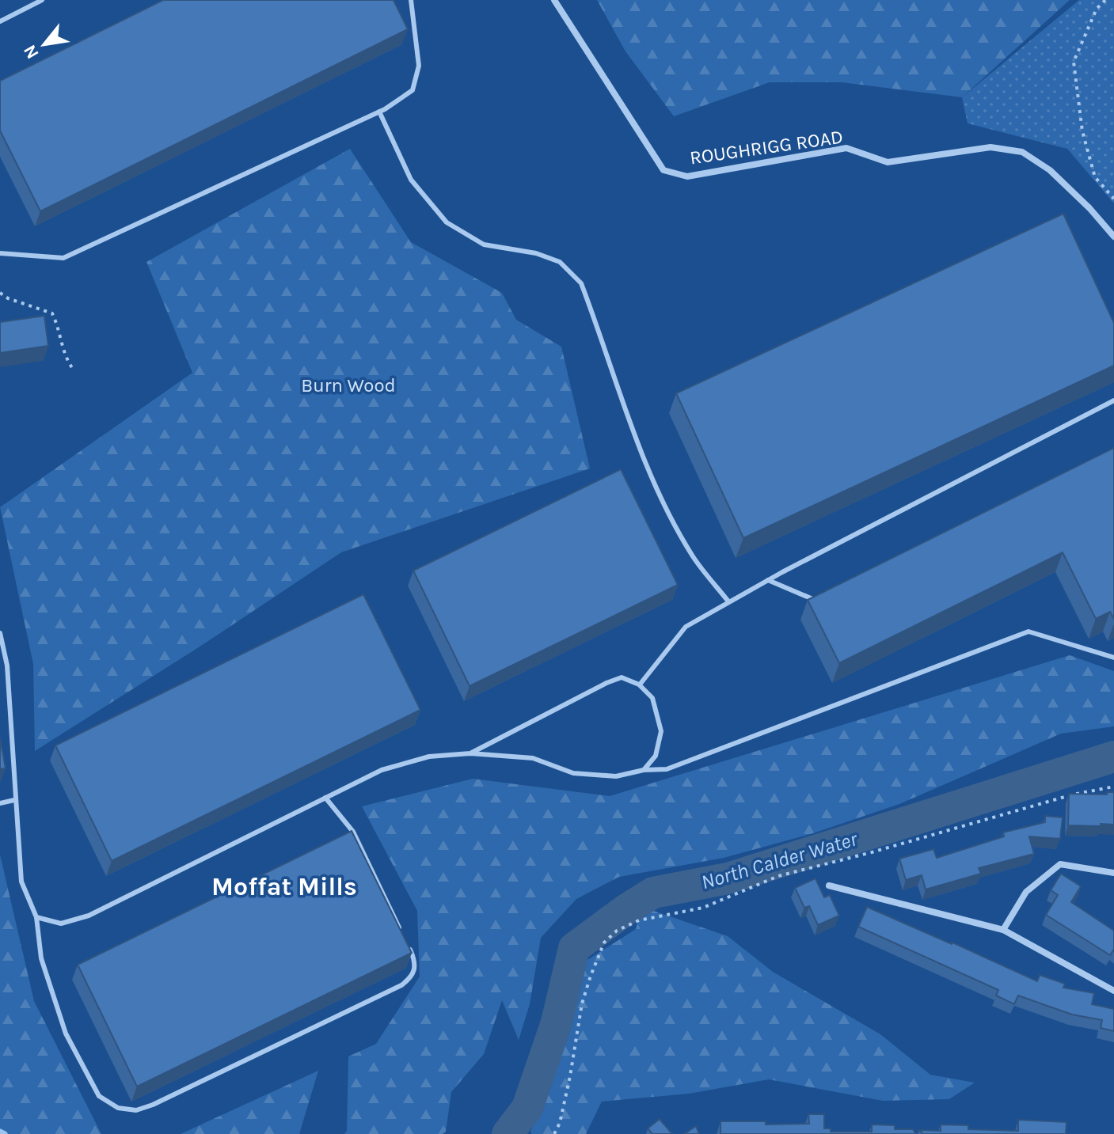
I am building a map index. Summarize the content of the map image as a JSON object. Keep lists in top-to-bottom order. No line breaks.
{"streets":{"street":["ROUGHRIGG ROAD"]},"districts":["Moffat Mills"],"water":["North Calder Water"],"parks":["Burn Wood"],"north":"bottom left"}
